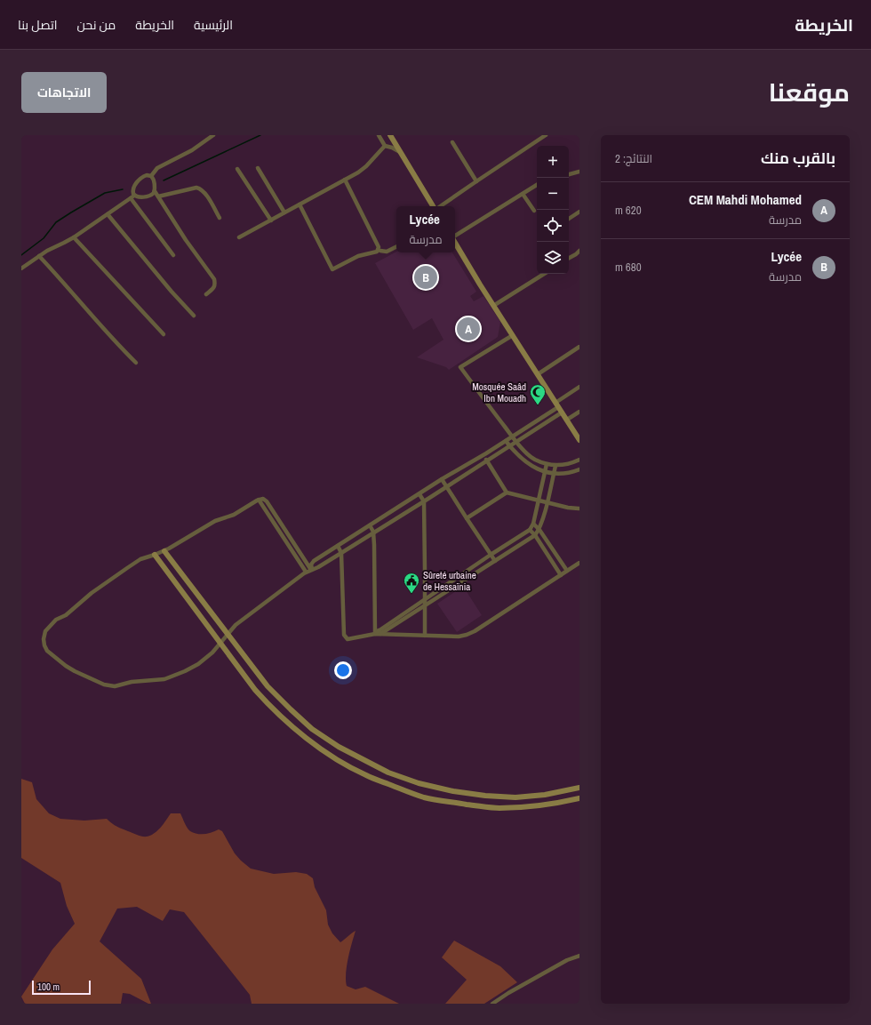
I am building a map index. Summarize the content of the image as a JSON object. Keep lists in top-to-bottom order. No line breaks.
{"places":{"mosque":["Mosquée Saâd Ibn Mouadh"],"public building":["Sûreté urbaine de Hessaïnia"]},"scale_bar":"100 m","page":{"header":"الخريطة","nav":["الرئيسية","الخريطة","من نحن","اتصل بنا"],"title":"موقعنا","buttons":"الاتجاهات","heading":["بالقرب منك","النتائج: 2"],"map_buttons":["+","−"],"list":[{"mark":"A","name":"CEM Mahdi Mohamed","note":"مدرسة","value":"620 m"},{"mark":"B","name":"Lycée","note":"مدرسة","value":"680 m"}],"popup":["Lycée","مدرسة"],"pins":["B","A"],"scale":"100 m"}}
